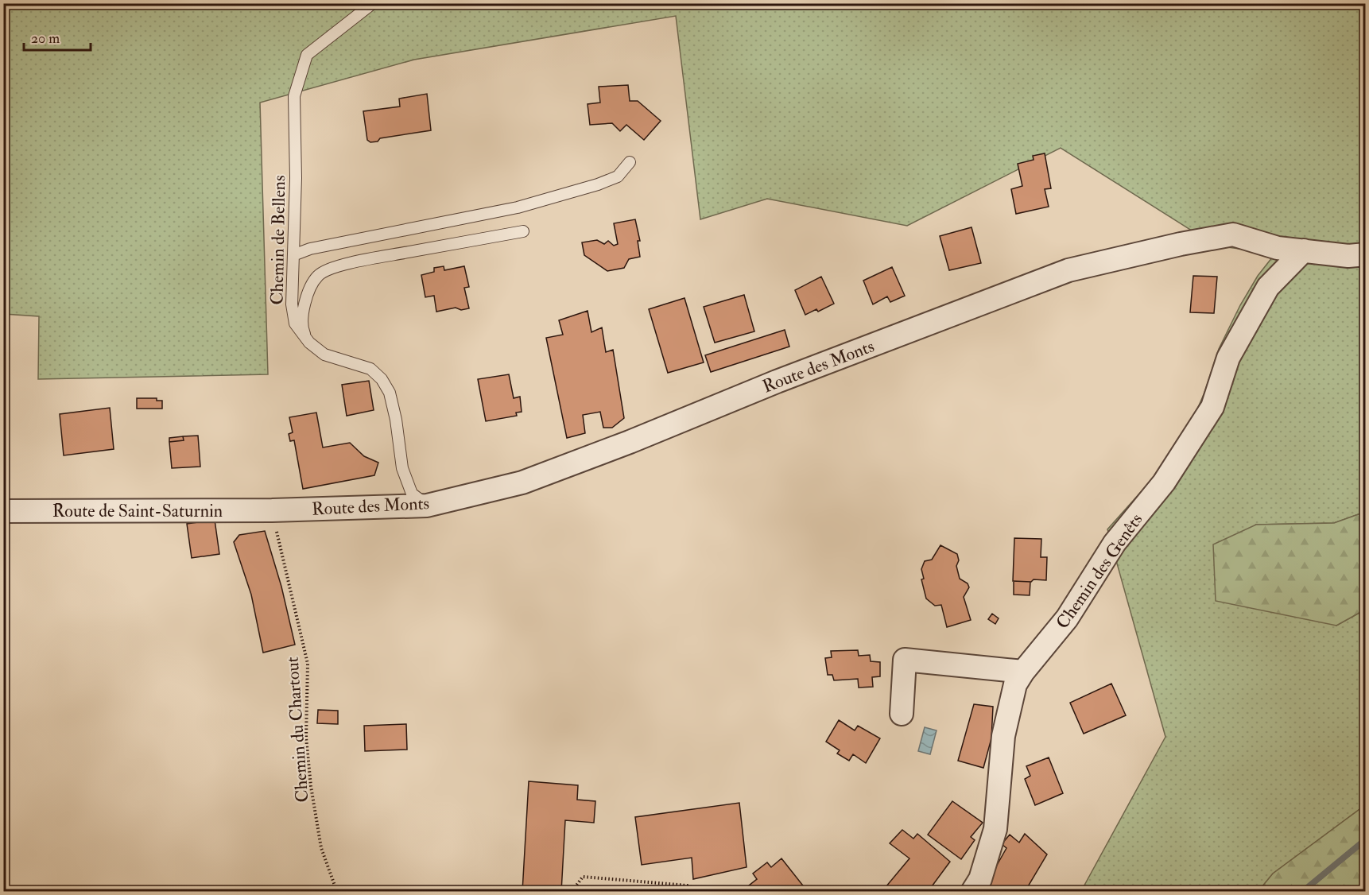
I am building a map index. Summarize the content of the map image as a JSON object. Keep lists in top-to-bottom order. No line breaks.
{"streets":{"street":["Route des Monts","Route de Saint-Saturnin","Chemin des Genêts"],"lane":["Chemin de Bellens"],"path":["Chemin du Chartout"]},"crossings":[["Chemin de Bellens","Route des Monts"],["Route des Monts","Route de Saint-Saturnin"],["Route des Monts","Chemin des Genêts"],["Route des Monts","Chemin du Chartout"],["Route de Saint-Saturnin","Chemin du Chartout"]],"scale_bar":"20 m"}
